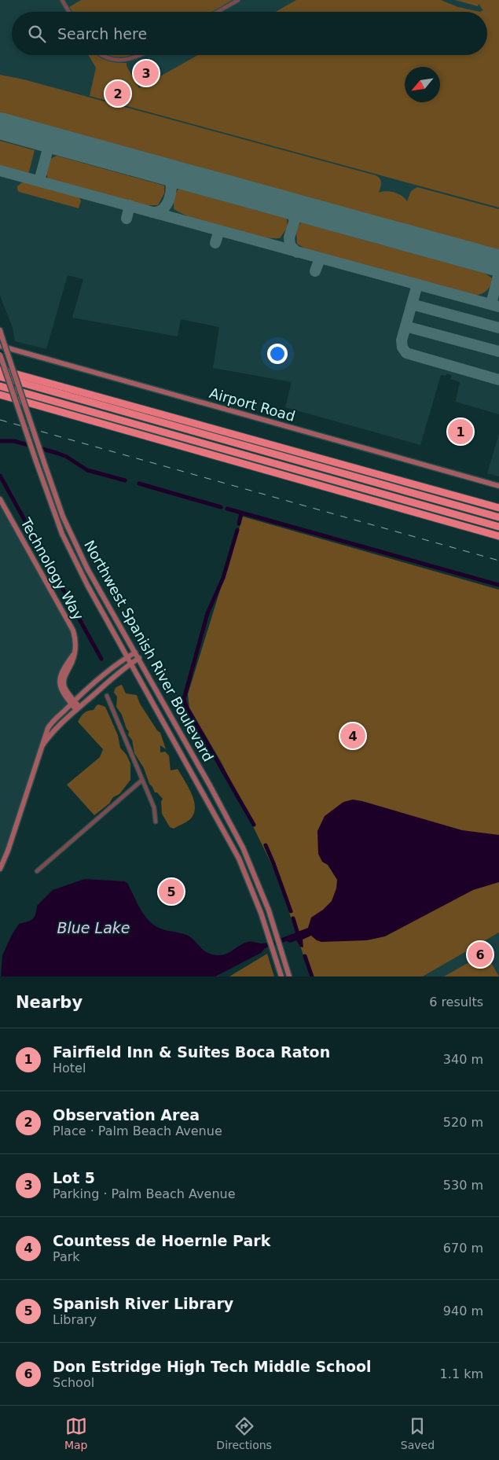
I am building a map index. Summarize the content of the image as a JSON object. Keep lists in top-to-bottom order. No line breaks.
{"streets":{"main road":["Airport Road","Technology Way","Northwest Spanish River Boulevard"]},"water":["Blue Lake"],"north":"bottom left","page":{"search":"Search here","pins":["3","2","1","4","5","6"],"heading":["Nearby","6 results"],"list":[{"mark":"1","name":"Fairfield Inn & Suites Boca Raton","note":"Hotel","value":"340 m"},{"mark":"2","name":"Observation Area","note":"Place · Palm Beach Avenue","value":"520 m"},{"mark":"3","name":"Lot 5","note":"Parking · Palm Beach Avenue","value":"530 m"},{"mark":"4","name":"Countess de Hoernle Park","note":"Park","value":"670 m"},{"mark":"5","name":"Spanish River Library","note":"Library","value":"940 m"},{"mark":"6","name":"Don Estridge High Tech Middle School","note":"School","value":"1.1 km"}],"nav":["Map","Directions","Saved"]}}
